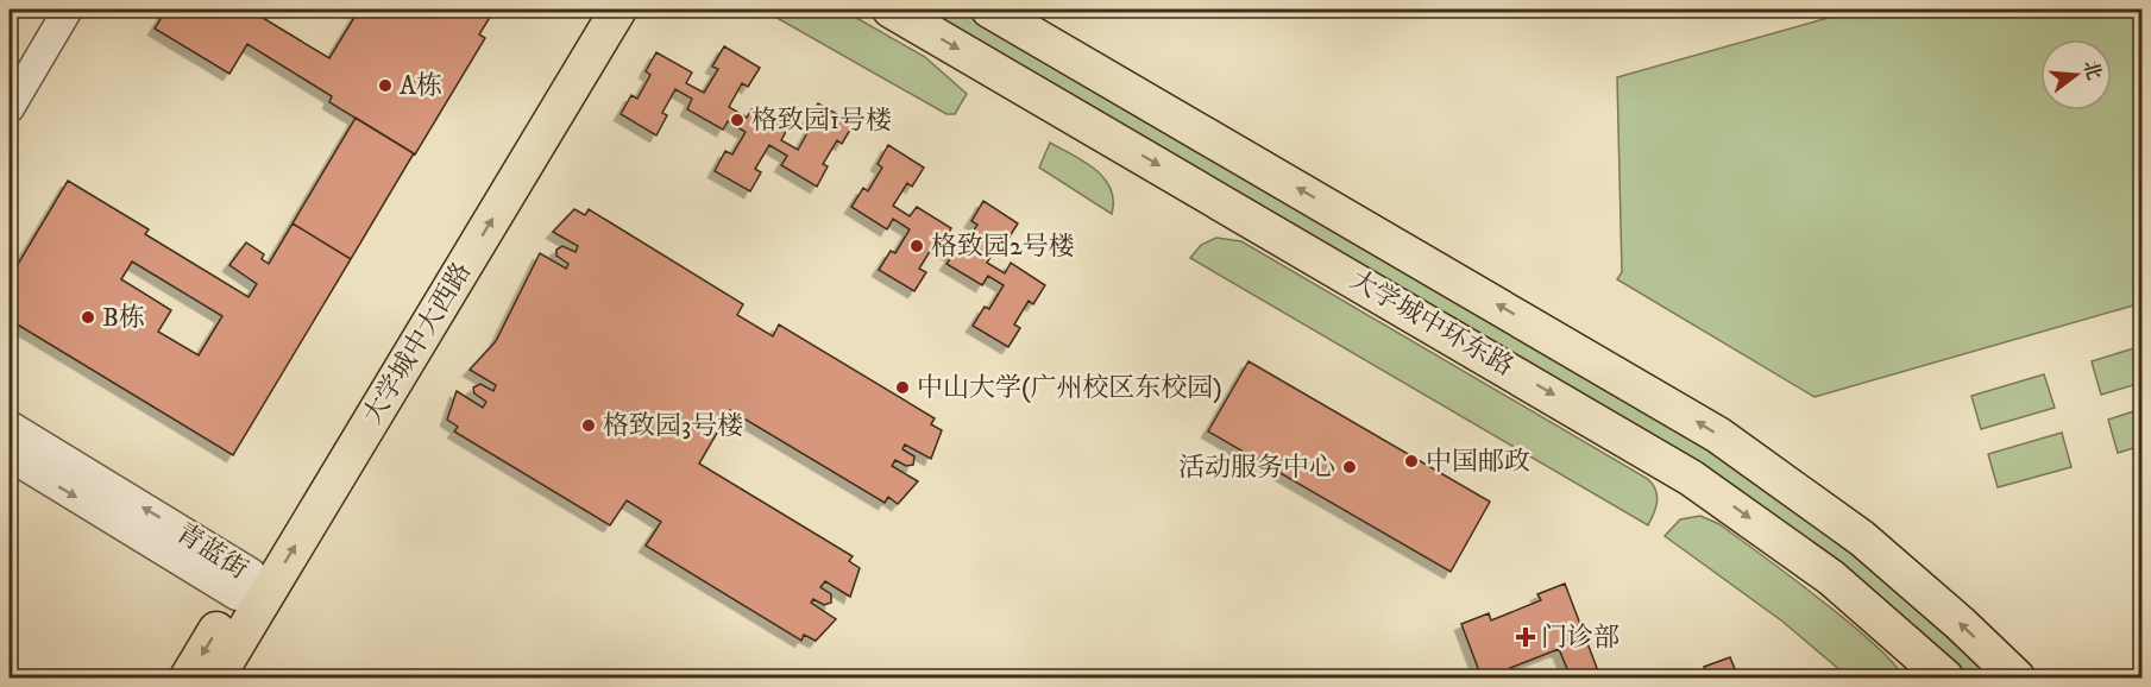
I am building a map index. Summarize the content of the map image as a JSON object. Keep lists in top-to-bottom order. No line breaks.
{"streets":{"main road":["大学城中环东路","大学城中大西路"],"street":["青蓝街"]},"crossings":[["大学城中大西路","青蓝街"]],"places":{"other":["A栋","格致园1号楼","格致园2号楼","B栋","中山大学(广州校区东校园)","格致园3号楼","中国邮政","活动服务中心"],"health":["门诊部"]},"north":"right"}
